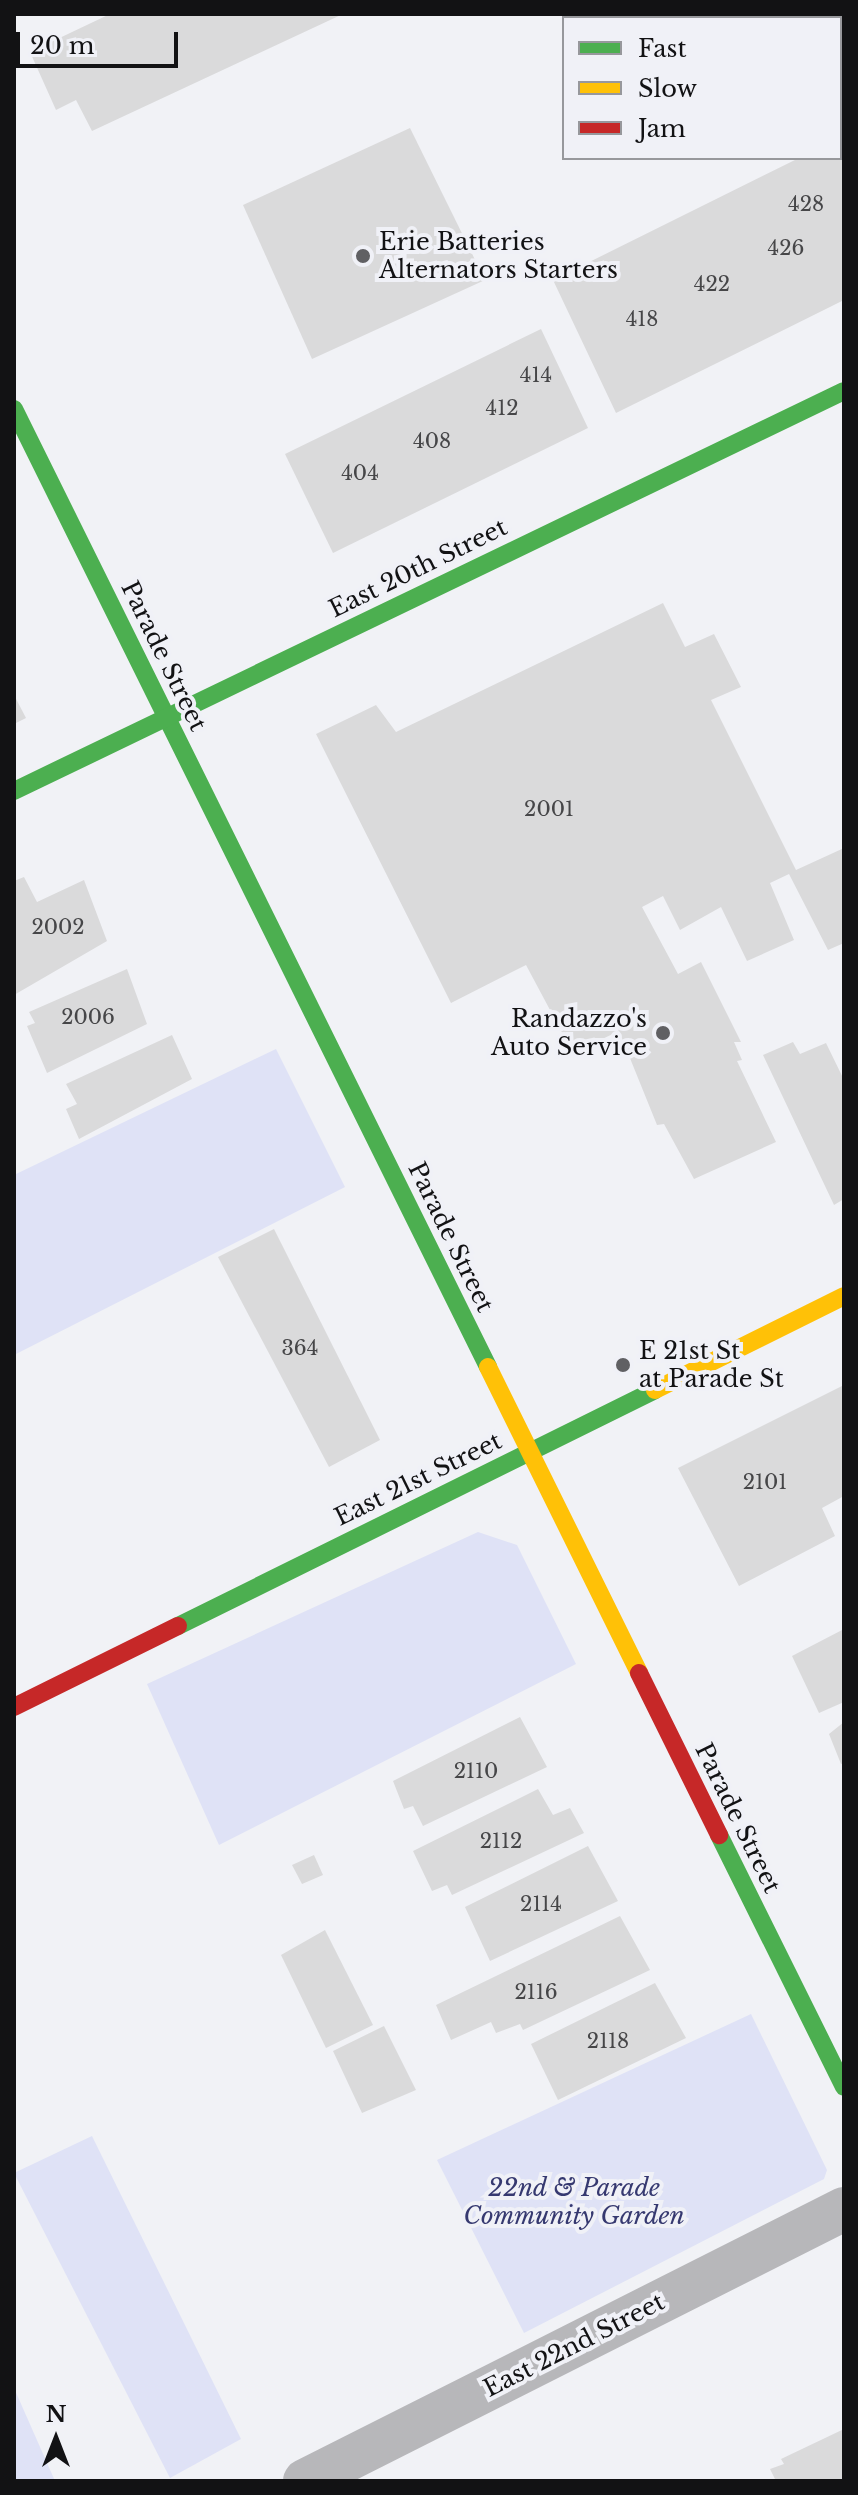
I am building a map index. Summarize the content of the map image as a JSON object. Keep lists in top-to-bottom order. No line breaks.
{"streets":{"main road":["East 20th Street","Parade Street","East 21st Street"],"street":["East 22nd Street"]},"crossings":[["East 20th Street","Parade Street"],["Parade Street","East 21st Street"]],"parks":["22nd & Parade Community Garden"],"places":["Erie Batteries Alternators Starters","Randazzo's Auto Service","E 21st St at Parade St"],"house_numbers":["428","426","422","418","414","412","408","404","2001","2002","2006","364","2101","2110","2112","2114","2116","2118"],"legend":["Fast","Slow","Jam"],"scale_bar":"20 m","north":"top"}
